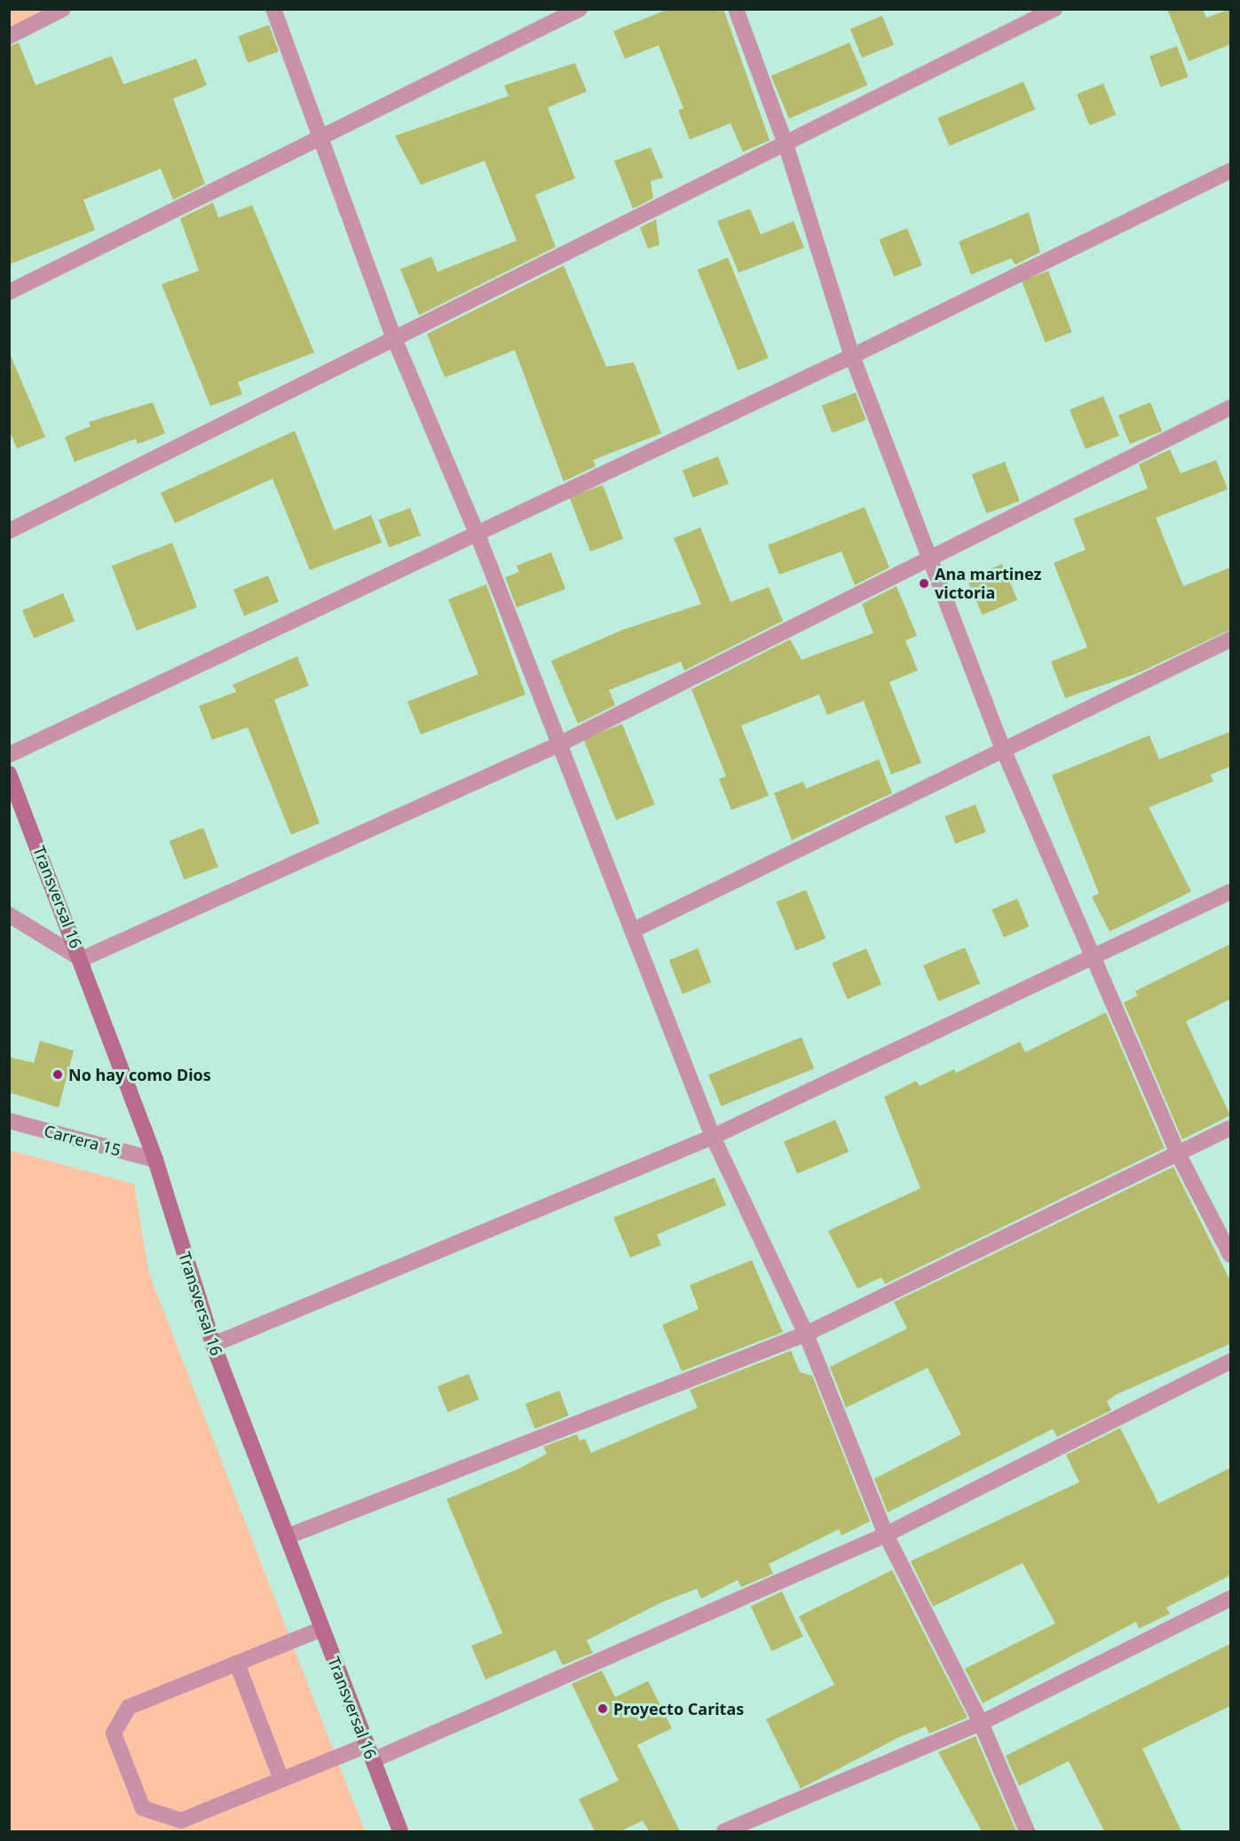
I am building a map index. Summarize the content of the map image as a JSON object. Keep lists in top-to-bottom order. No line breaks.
{"streets":{"main road":["Transversal 16"],"street":["Carrera 15"]},"crossings":[["Transversal 16","Carrera 15"]],"places":["Ana martinez victoria","No hay como Dios","Proyecto Caritas"]}
